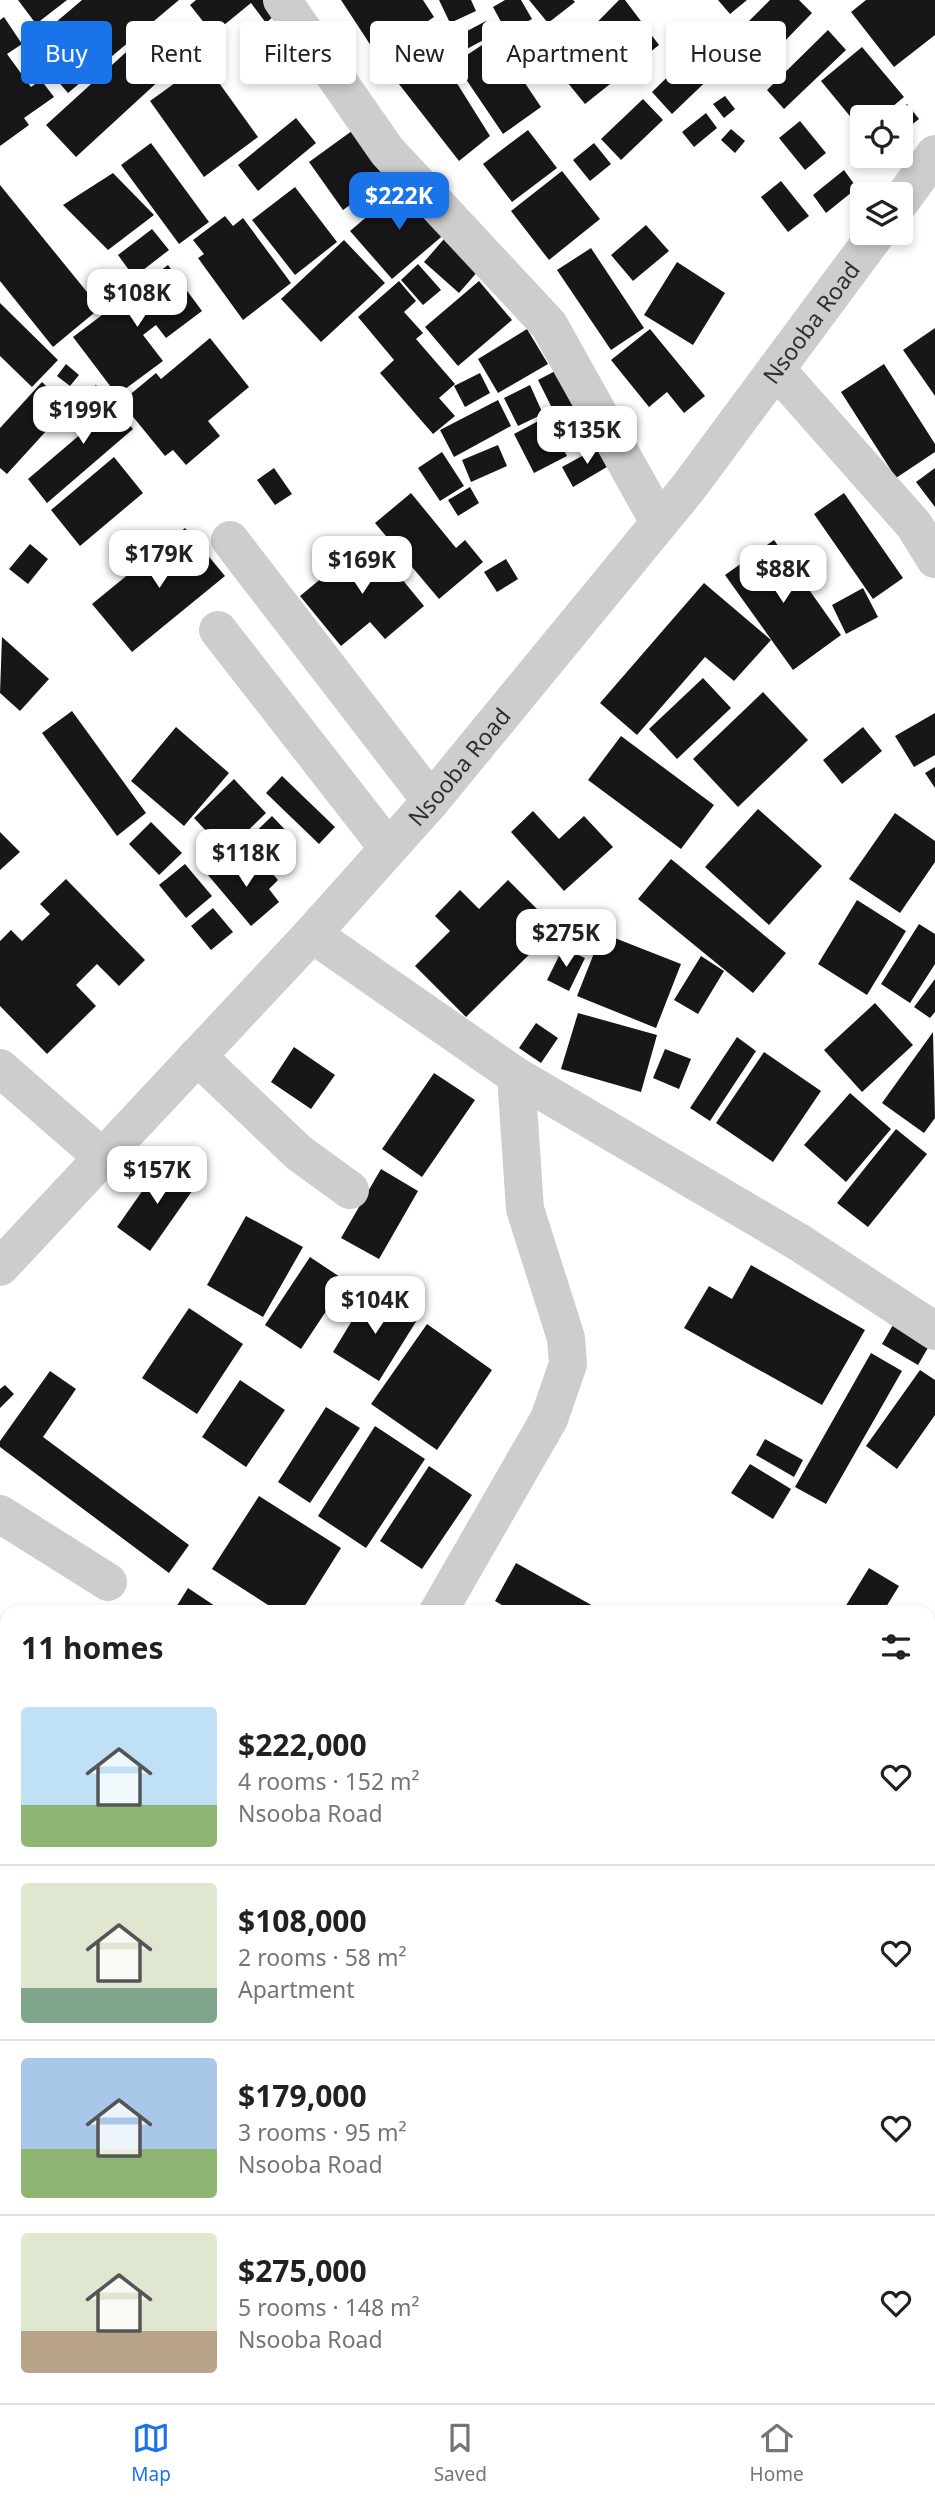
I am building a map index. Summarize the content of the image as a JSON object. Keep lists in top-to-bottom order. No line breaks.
{"streets":{"street":["Nsooba Road"]},"page":{"chip":["Buy","Rent","Filters","New","Apartment","House"],"price":["$222K","$108K","$199K","$135K","$179K","$169K","$88K","$118K","$275K","$157K","$104K"],"heading":"11 homes","list":[{"name":"$222,000","note":"4 rooms · 152 m² · Nsooba Road"},{"name":"$108,000","note":"2 rooms · 58 m² · Apartment"},{"name":"$179,000","note":"3 rooms · 95 m² · Nsooba Road"},{"name":"$275,000","note":"5 rooms · 148 m² · Nsooba Road"}],"tabs":["Map","Saved","Home"]}}
